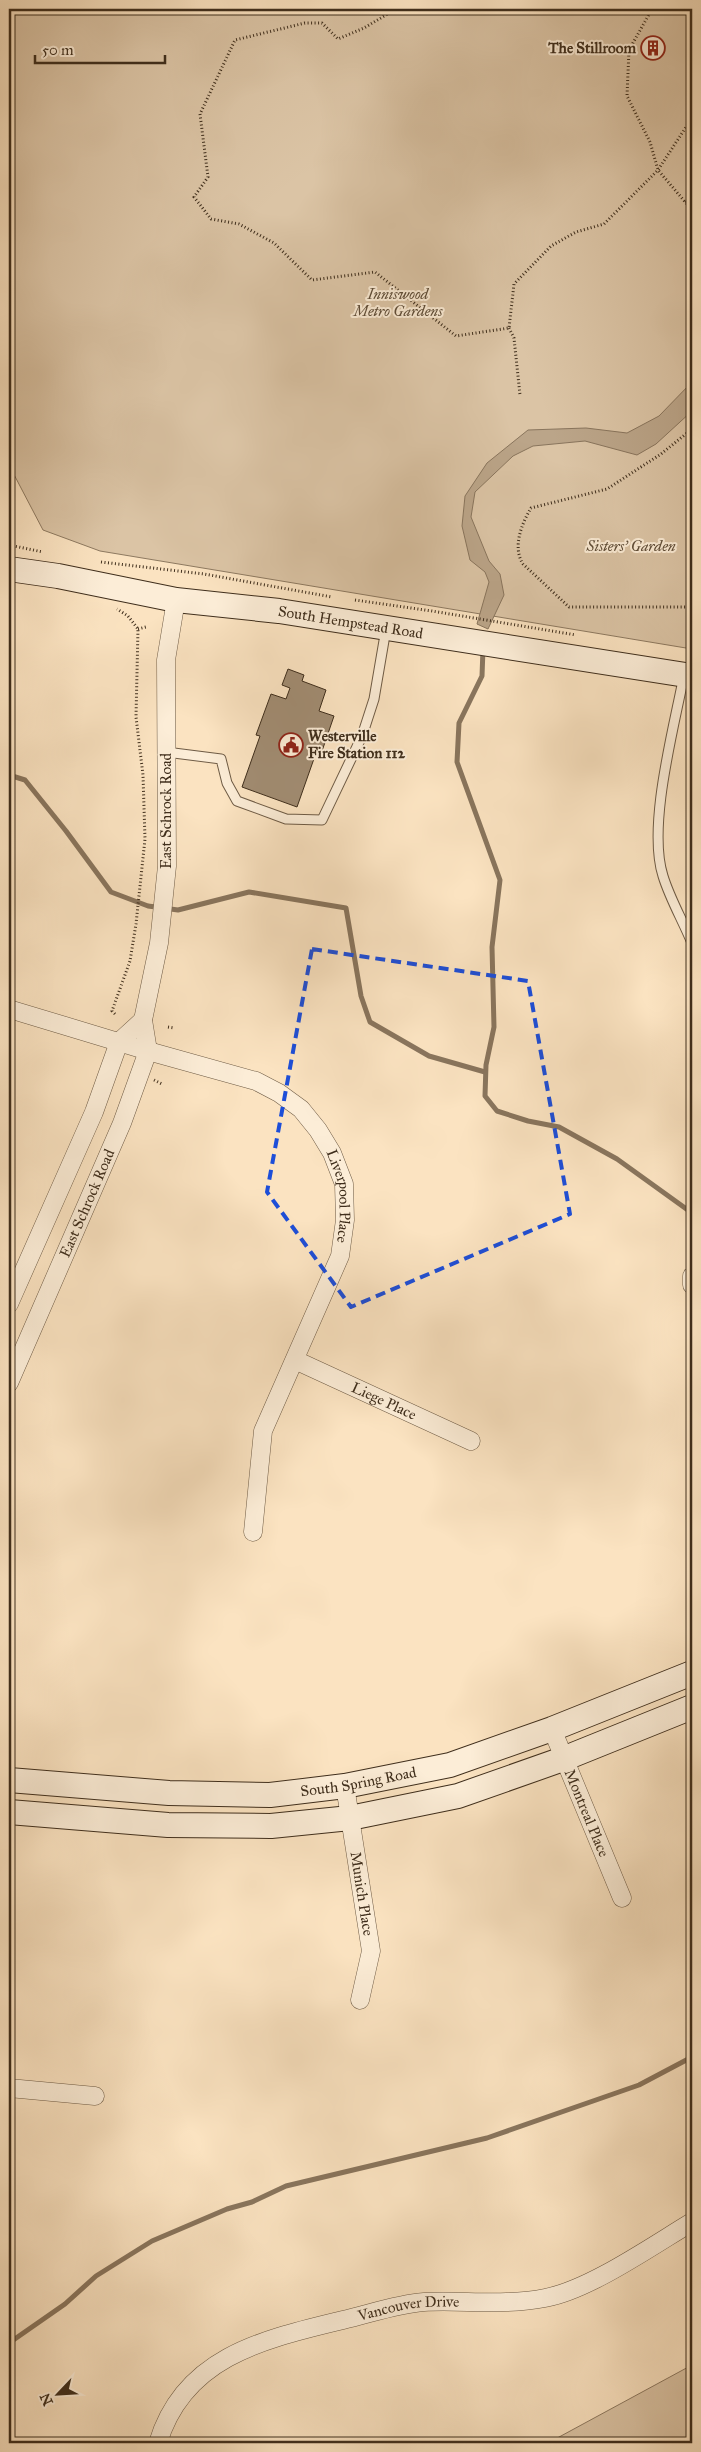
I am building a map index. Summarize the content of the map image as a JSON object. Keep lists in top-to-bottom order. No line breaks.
{"streets":{"main road":["South Hempstead Road","South Spring Road"],"street":["East Schrock Road","Liverpool Place","Liege Place","Montreal Place","Munich Place","Vancouver Drive"]},"crossings":[["South Hempstead Road","East Schrock Road"],["East Schrock Road","Liverpool Place"],["Liverpool Place","Liege Place"],["South Spring Road","Montreal Place"],["South Spring Road","Munich Place"]],"parks":["Inniswood Metro Gardens","Sisters' Garden"],"places":{"building":["The Stillroom"],"public building":["Westerville Fire Station 112"]},"scale_bar":"50 m","north":"bottom left"}
